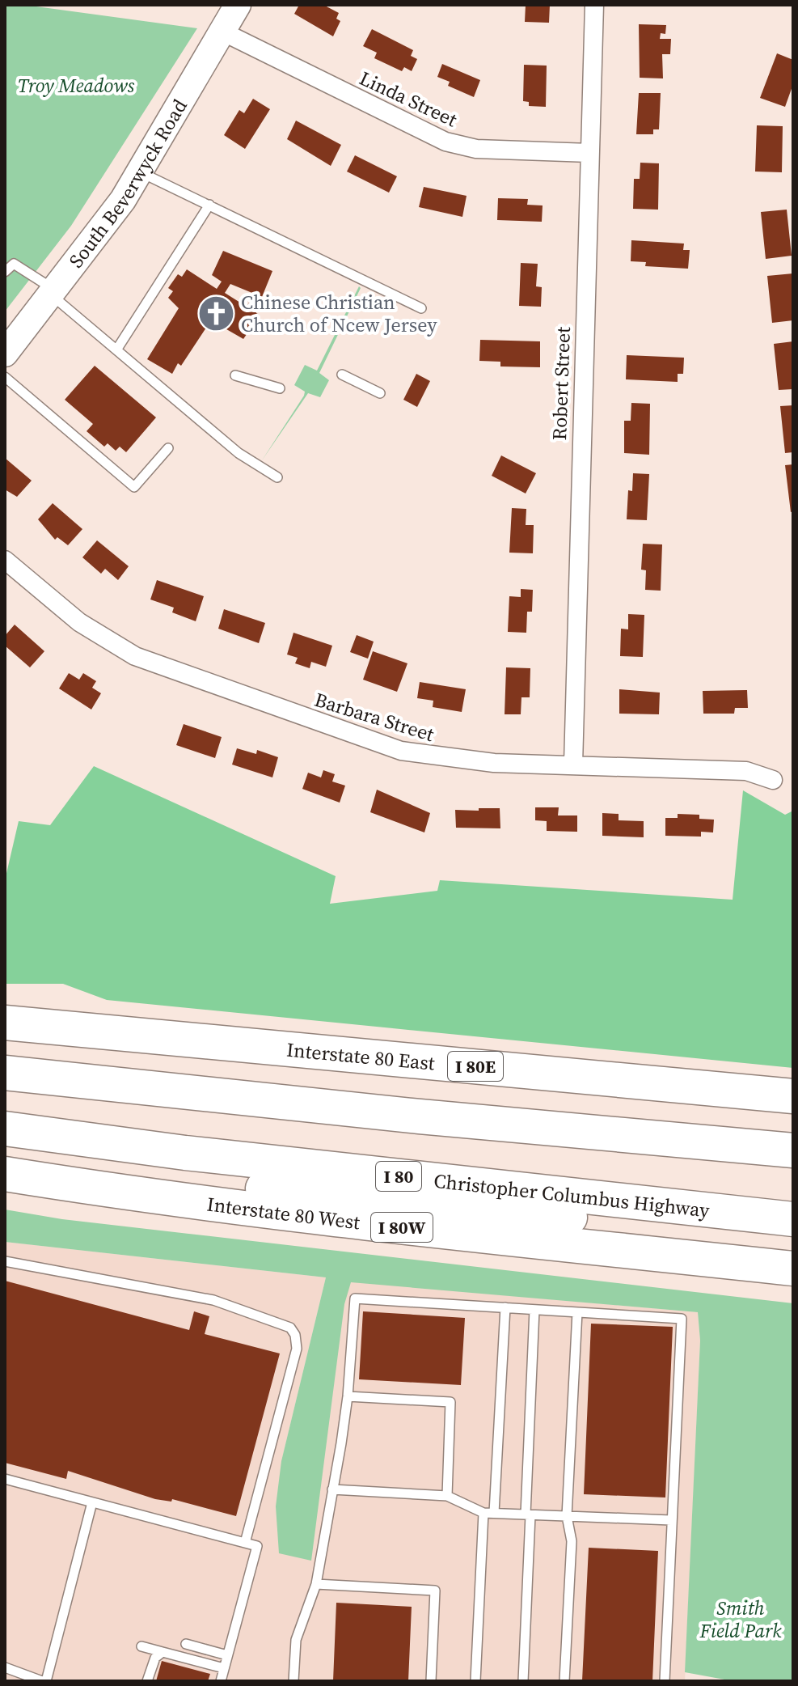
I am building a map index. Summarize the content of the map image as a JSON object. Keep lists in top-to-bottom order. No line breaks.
{"streets":{"highway":["Interstate 80 East","I 80E","I 80","Christopher Columbus Highway","Interstate 80 West","I 80W"],"main road":["South Beverwyck Road"],"street":["Linda Street","Robert Street","Barbara Street"]},"crossings":[["Linda Street","South Beverwyck Road"],["Linda Street","Robert Street"],["Robert Street","Barbara Street"]],"parks":["Troy Meadows","Smith Field Park"],"places":{"church":["Chinese Christian Church of Ncew Jersey"]}}
